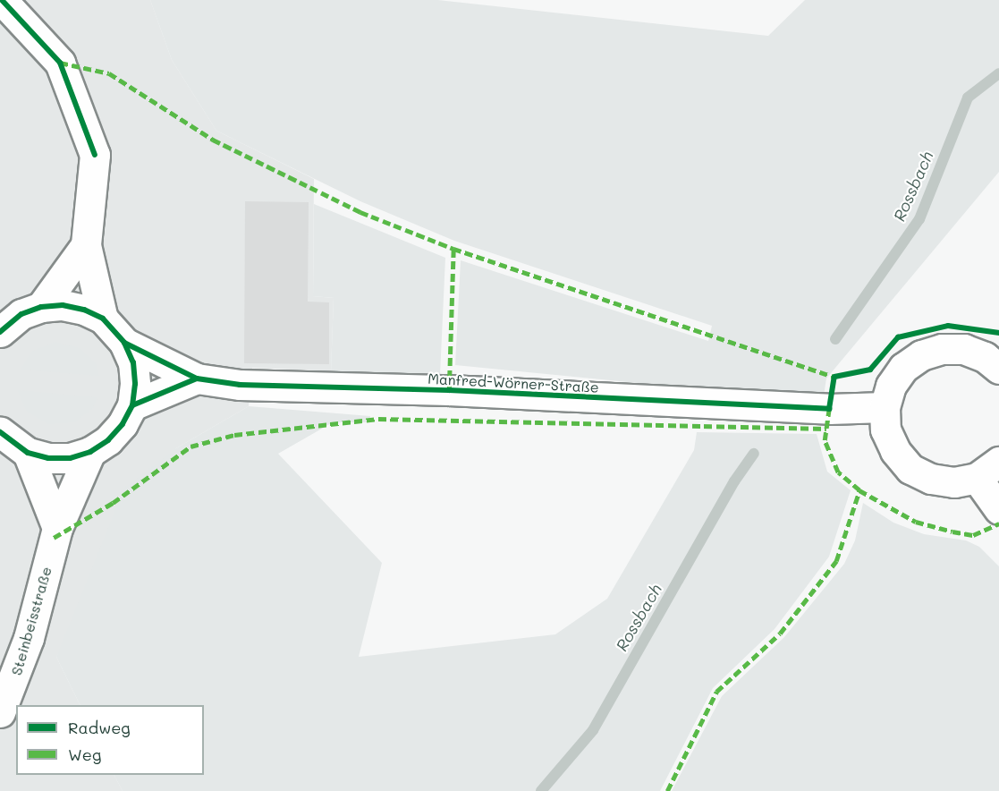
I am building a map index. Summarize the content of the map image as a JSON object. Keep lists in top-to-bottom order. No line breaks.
{"streets":{"street":["Manfred-Wörner-Straße","Steinbeisstraße"]},"crossings":[["Manfred-Wörner-Straße","Steinbeisstraße"]],"water":["Rossbach"],"legend":["Radweg","Weg"]}
